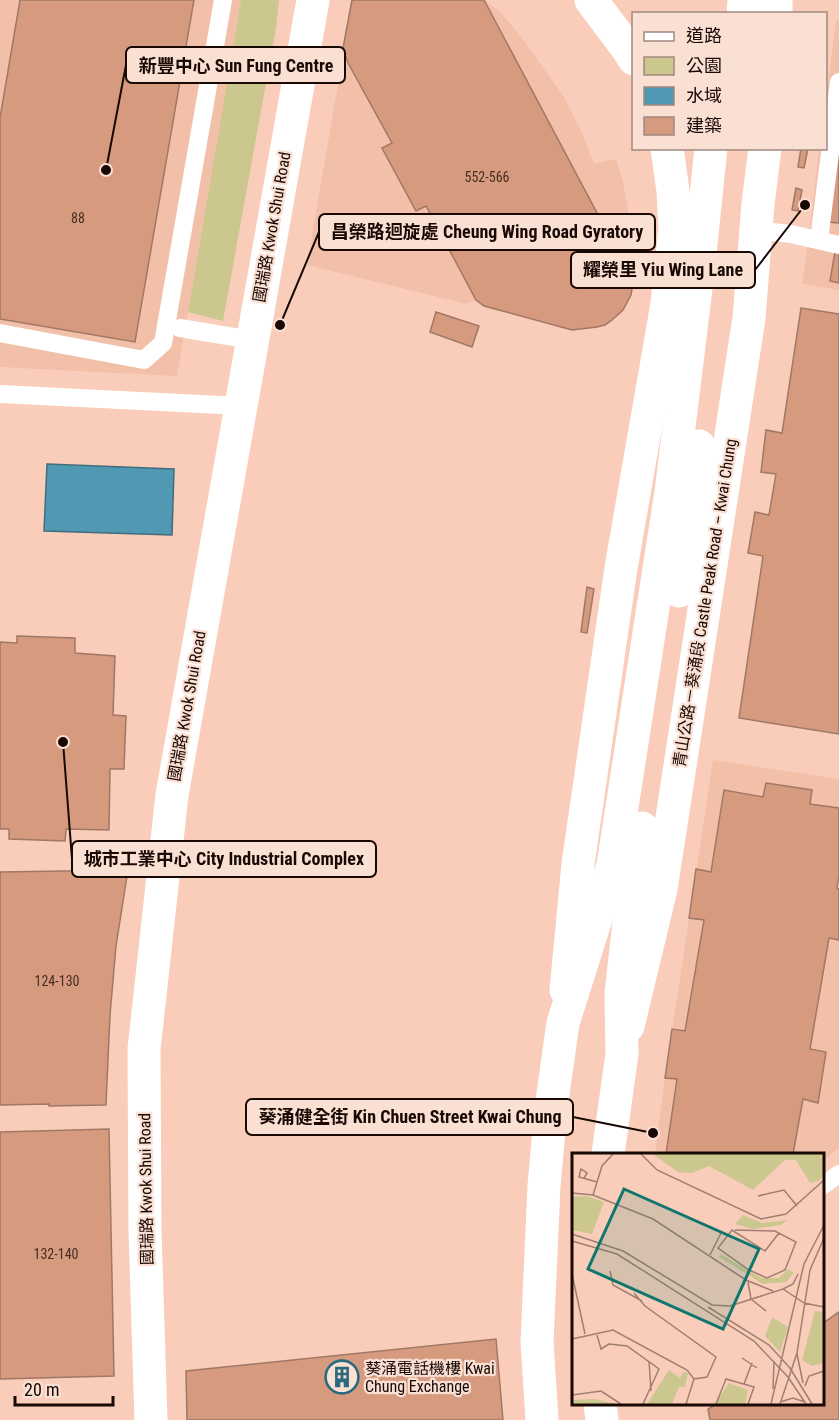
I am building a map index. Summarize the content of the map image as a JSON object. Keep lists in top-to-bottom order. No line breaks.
{"streets":{"main road":["國瑞路 Kwok Shui Road","青山公路－葵涌段 Castle Peak Road – Kwai Chung"]},"places":{"other":["新豐中心 Sun Fung Centre","耀榮里 Yiu Wing Lane","昌榮路迴旋處 Cheung Wing Road Gyratory","城市工業中心 City Industrial Complex","葵涌健全街 Kin Chuen Street Kwai Chung"],"building":["葵涌電話機樓 Kwai Chung Exchange"]},"house_numbers":["552-566","88","124-130","132-140"],"legend":["道路","公園","水域","建築"],"scale_bar":"20 m"}
